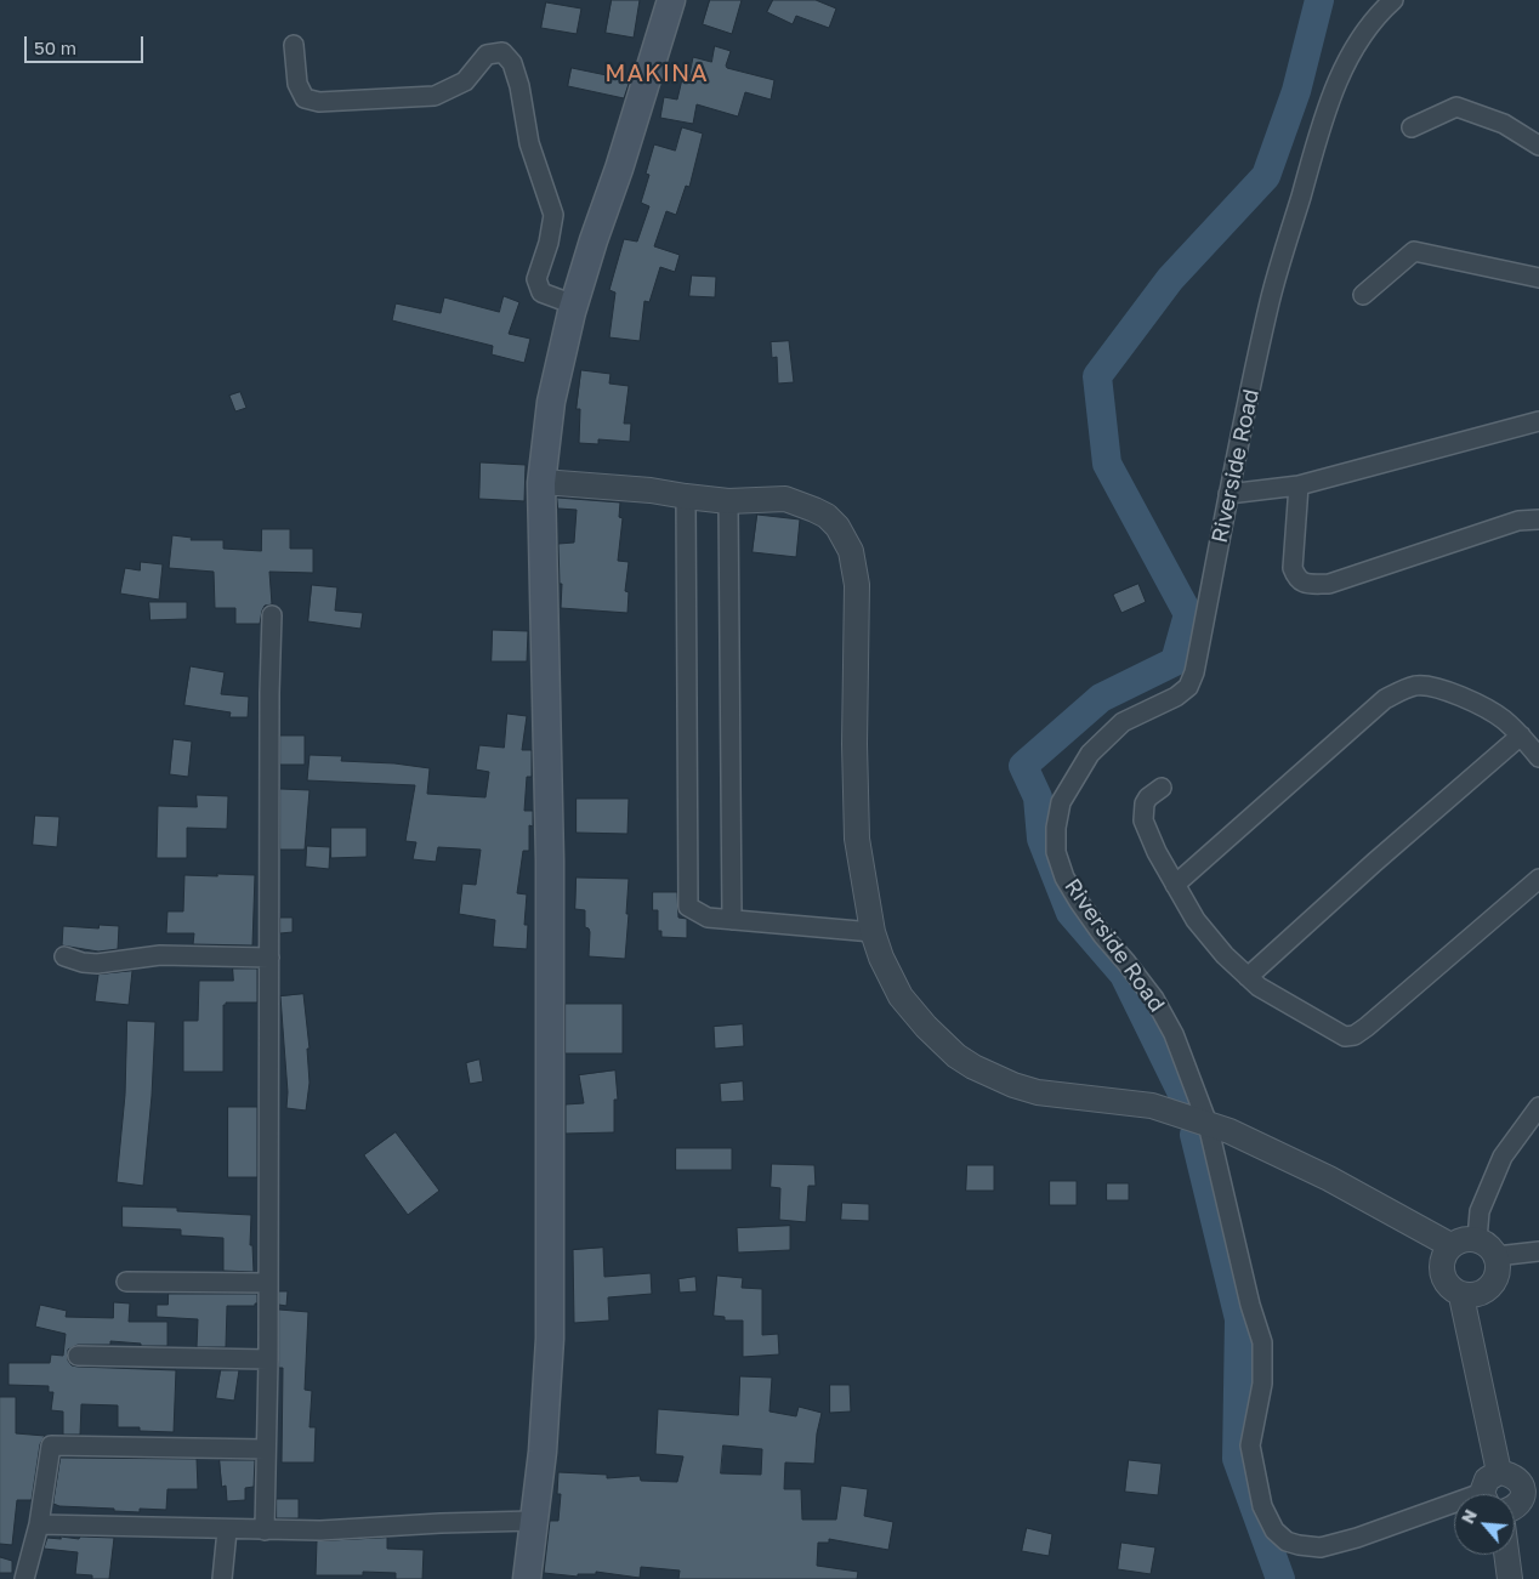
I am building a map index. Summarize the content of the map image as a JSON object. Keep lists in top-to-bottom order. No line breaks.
{"streets":{"street":["Riverside Road"]},"districts":["MAKINA"],"scale_bar":"50 m","north":"top left"}
